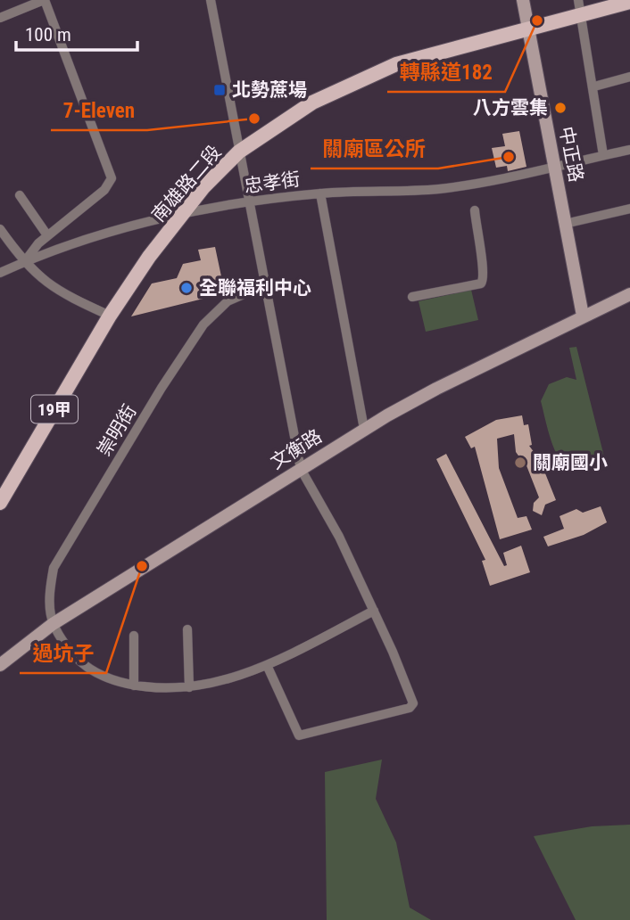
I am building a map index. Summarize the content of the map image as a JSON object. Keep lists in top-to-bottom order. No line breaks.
{"streets":{"main road":["南雄路二段","19甲"],"street":["中正路","忠孝街","崇明街","文衡路"]},"crossings":[["中正路","忠孝街"],["中正路","南雄路二段"],["中正路","文衡路"],["忠孝街","南雄路二段"],["崇明街","文衡路"]],"places":{"other":["轉縣道182","八方雲集","7-Eleven","關廟區公所","全聯福利中心","關廟國小","過坑子"],"transit":["北勢蔗場"]},"scale_bar":"100 m"}
